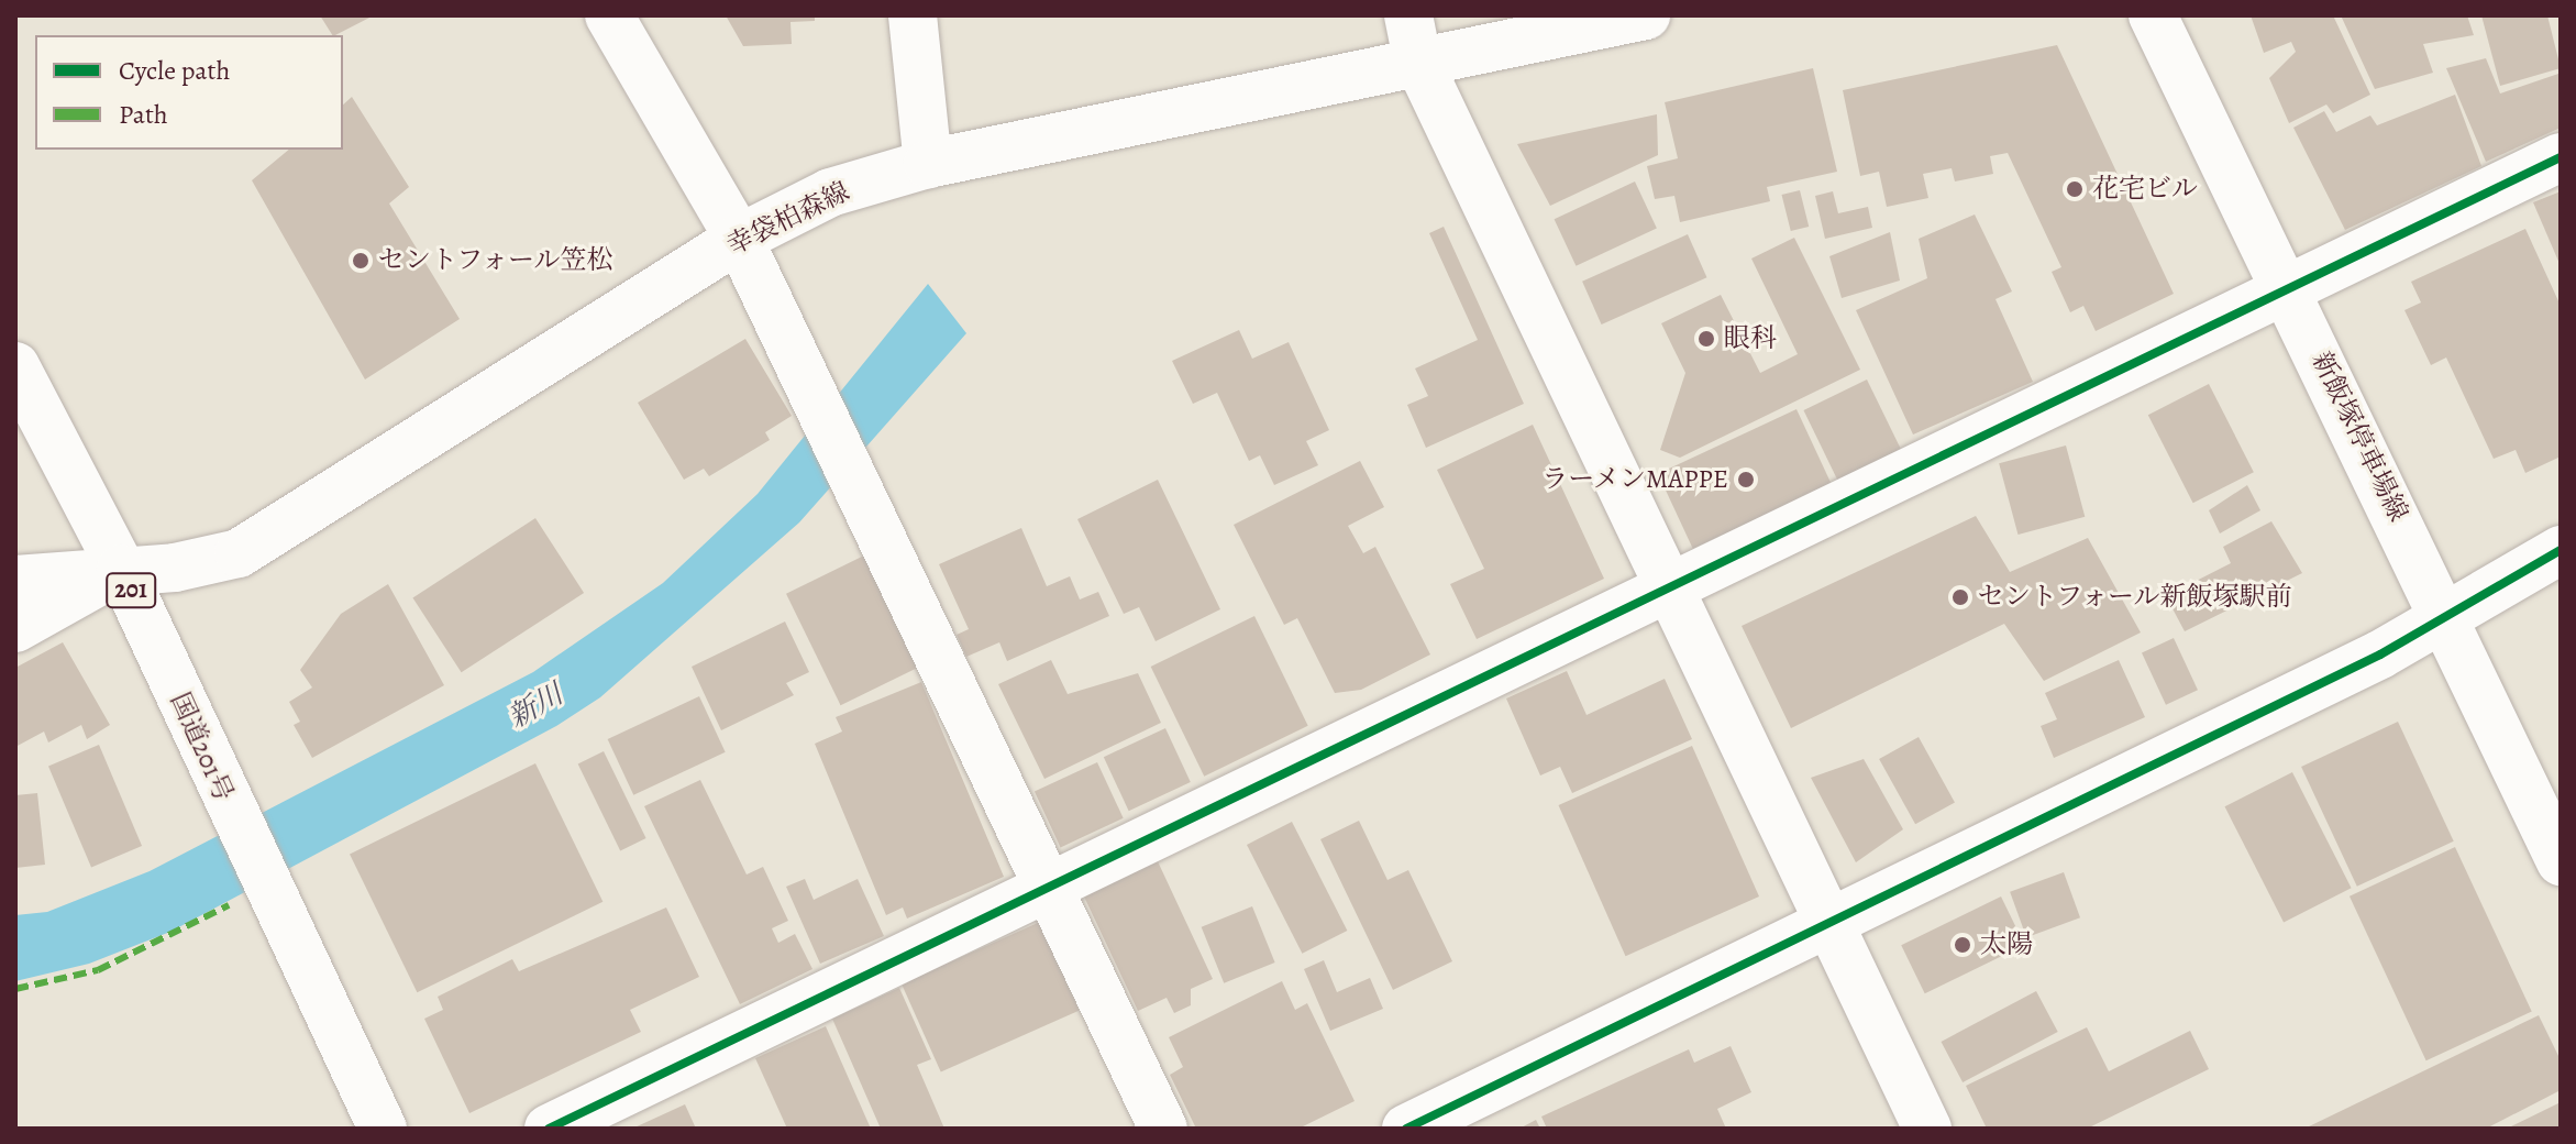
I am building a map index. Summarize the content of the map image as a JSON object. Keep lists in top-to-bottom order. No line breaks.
{"streets":{"main road":["幸袋柏森線","新飯塚停車場線","201","国道201号"]},"crossings":[["幸袋柏森線","国道201号"]],"water":["新川"],"places":["花宅ビル","セントフォール笠松","眼科","ラーメンMAPPE","セントフォール新飯塚駅前","太陽"],"legend":["Cycle path","Path"]}
